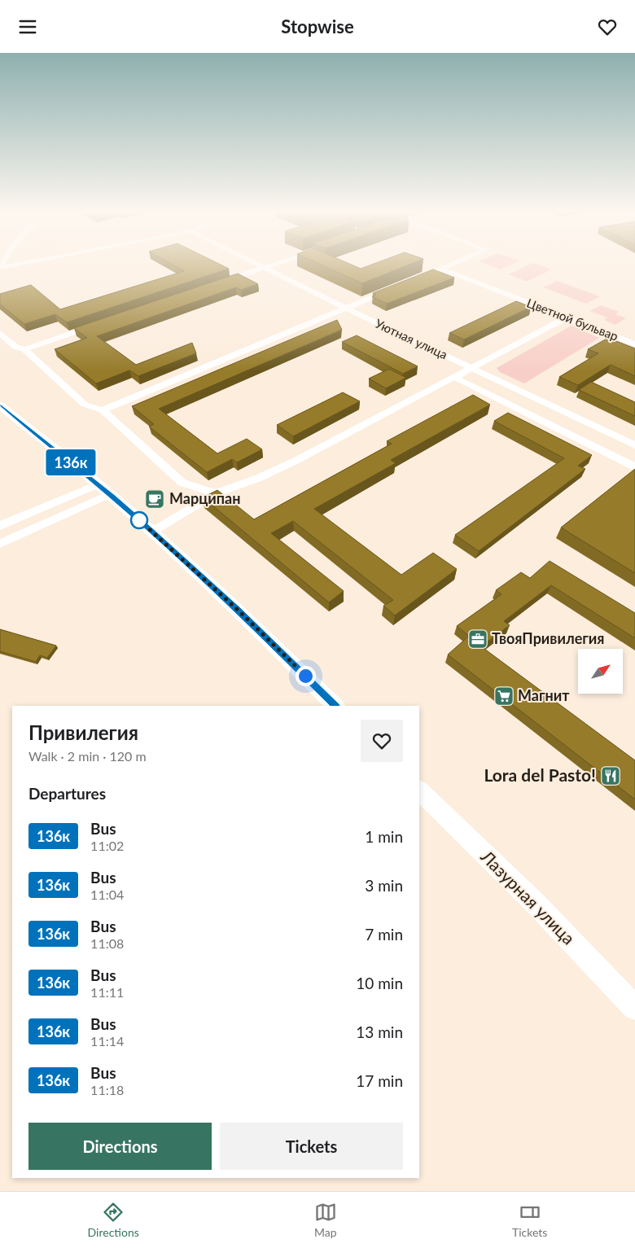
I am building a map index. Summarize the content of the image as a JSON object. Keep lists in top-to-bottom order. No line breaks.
{"streets":{"street":["Цветной бульвар","Уютная улица","Лазурная улица"]},"places":{"cafe":["Марципан"],"office":["ТвояПривилегия"],"supermarket":["Магнит"],"restaurant":["Lora del Pasto!"]},"lines":["bus line 136к"],"north":"top right","page":{"header":"Stopwise","on_map":"136к","heading":[["Привилегия","Walk · 2 min · 120 m"],"Departures"],"list":[{"mark":"136к","name":"Bus","note":"11:02","value":"1 min"},{"mark":"136к","name":"Bus","note":"11:04","value":"3 min"},{"mark":"136к","name":"Bus","note":"11:08","value":"7 min"},{"mark":"136к","name":"Bus","note":"11:11","value":"10 min"},{"mark":"136к","name":"Bus","note":"11:14","value":"13 min"},{"mark":"136к","name":"Bus","note":"11:18","value":"17 min"}],"buttons":["Directions","Tickets"],"tabs":["Directions","Map","Tickets"]}}
